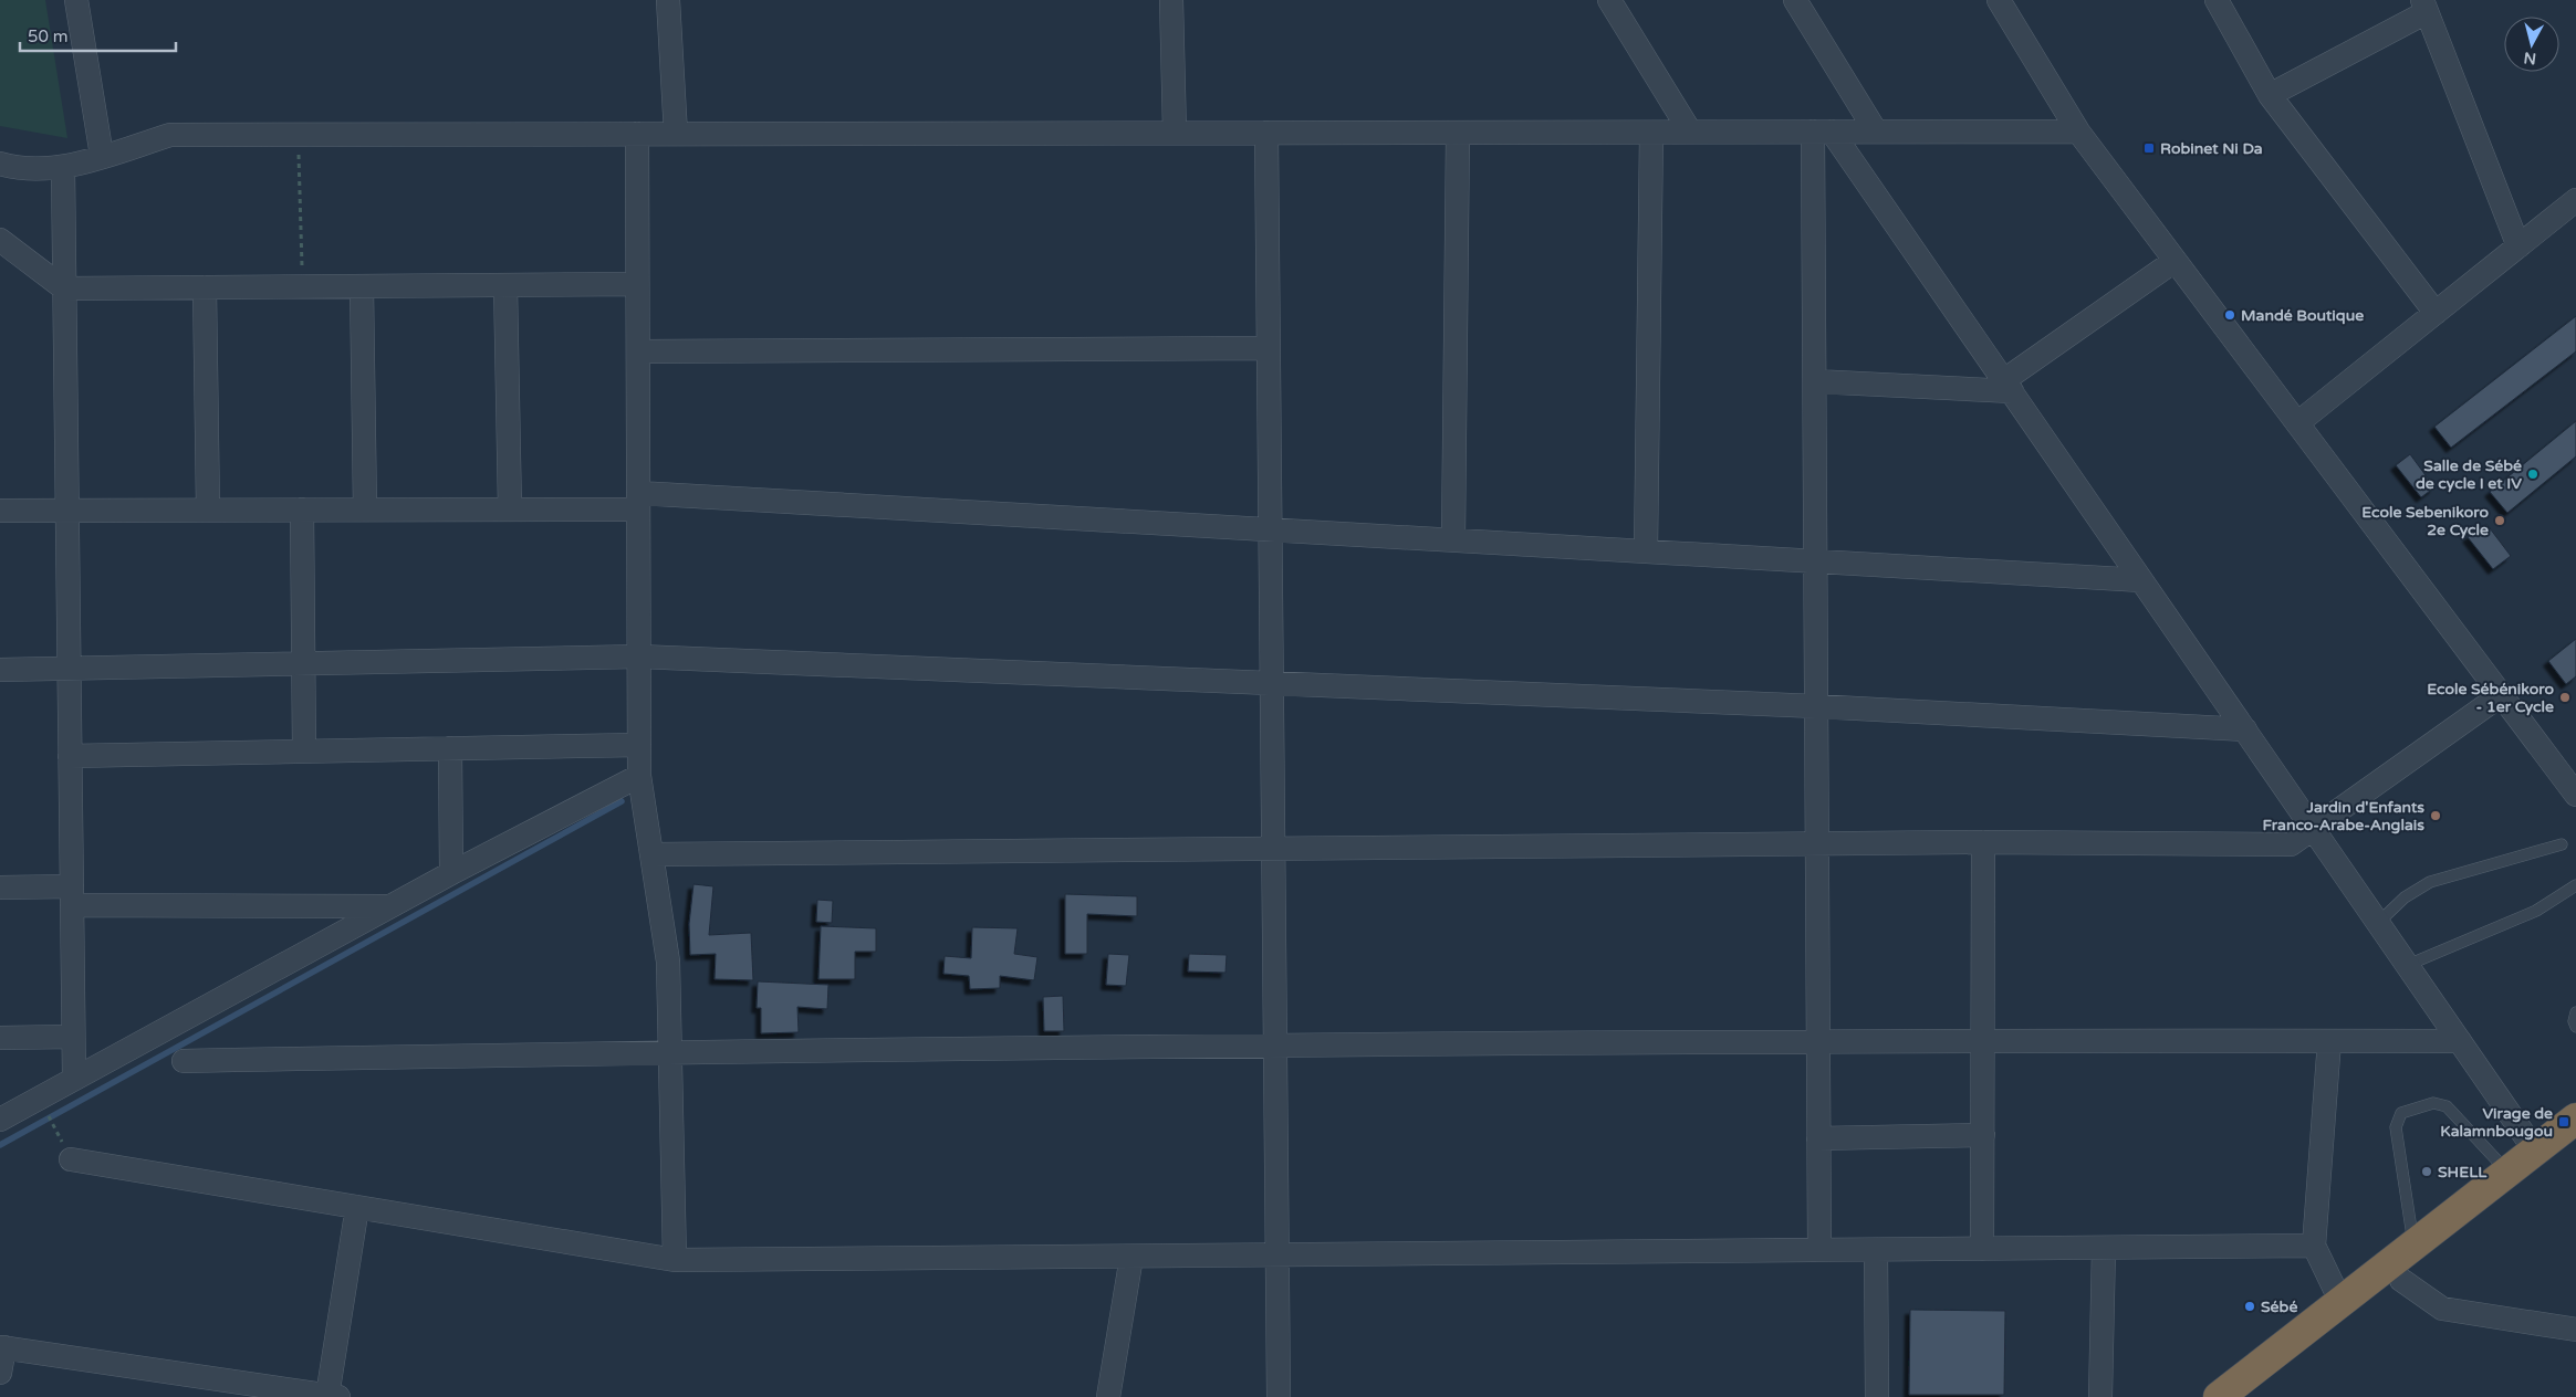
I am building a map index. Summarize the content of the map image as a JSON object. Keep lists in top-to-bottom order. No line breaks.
{"places":{"transit":["Robinet Ni Da","Virage de Kalamnbougou"],"other":["Mandé Boutique","Salle de Sébé de cycle I et IV","Ecole Sebenikoro 2e Cycle","Ecole Sébénikoro - 1er Cycle","Jardin d'Enfants Franco-Arabe-Anglais","SHELL","Sébé"]},"scale_bar":"50 m","north":"bottom"}
